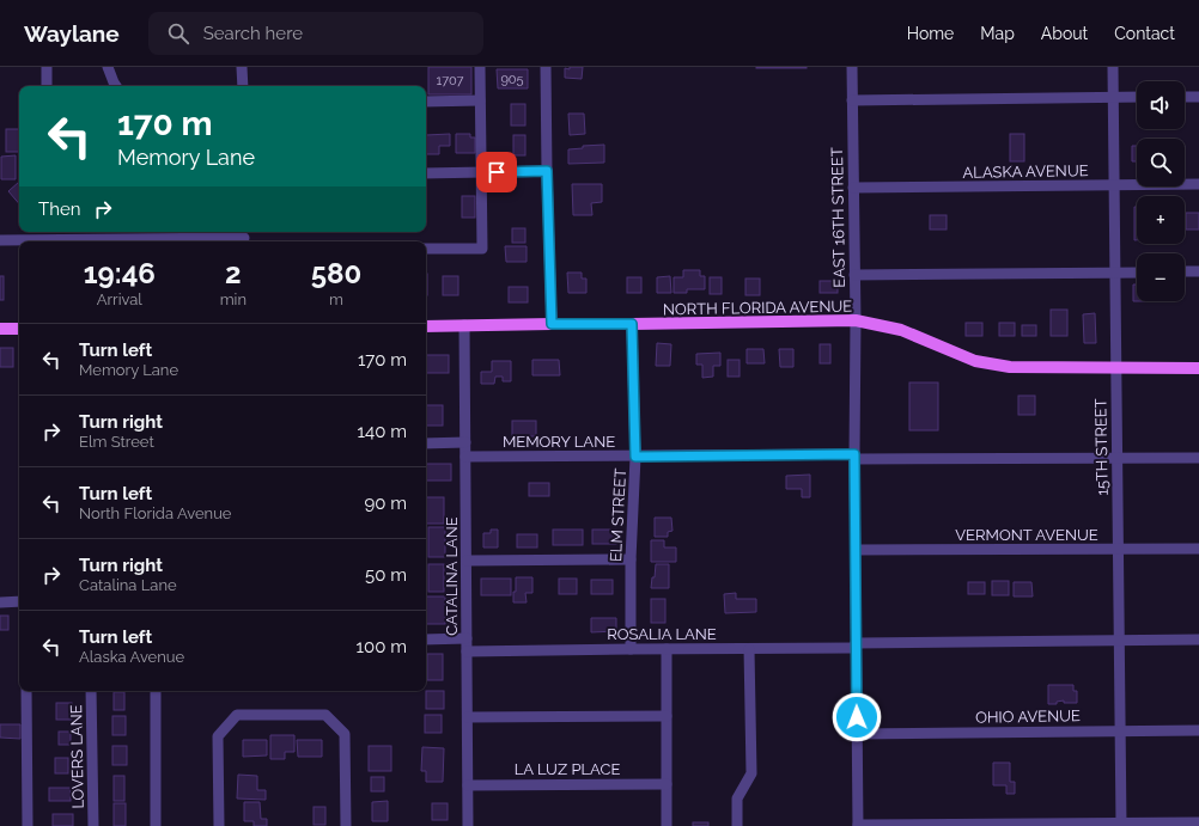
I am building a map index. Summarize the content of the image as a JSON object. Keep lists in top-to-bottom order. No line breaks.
{"streets":{"main road":["NORTH FLORIDA AVENUE"],"street":["ALASKA AVENUE","EAST 16TH STREET","MEMORY LANE","15TH STREET","ELM STREET","VERMONT AVENUE","CATALINA LANE","ROSALIA LANE","OHIO AVENUE","LOVERS LANE","LA LUZ PLACE"]},"crossings":[["ALASKA AVENUE","EAST 16TH STREET"],["ALASKA AVENUE","15TH STREET"],["EAST 16TH STREET","NORTH FLORIDA AVENUE"],["EAST 16TH STREET","MEMORY LANE"],["EAST 16TH STREET","VERMONT AVENUE"],["EAST 16TH STREET","ROSALIA LANE"],["EAST 16TH STREET","OHIO AVENUE"],["NORTH FLORIDA AVENUE","15TH STREET"],["NORTH FLORIDA AVENUE","ELM STREET"],["NORTH FLORIDA AVENUE","CATALINA LANE"],["MEMORY LANE","15TH STREET"],["MEMORY LANE","ELM STREET"],["MEMORY LANE","CATALINA LANE"],["15TH STREET","VERMONT AVENUE"],["15TH STREET","ROSALIA LANE"],["15TH STREET","OHIO AVENUE"],["ELM STREET","ROSALIA LANE"],["CATALINA LANE","ROSALIA LANE"],["CATALINA LANE","LA LUZ PLACE"]],"house_numbers":["905","1707"],"page":{"header":"Waylane","search":"Search here","nav":["Home","Map","About","Contact"],"map_buttons":["+","−"],"turn":["170 m","Memory Lane"],"then":"Then","eta":["19:46","Arrival","2","min","580","m"],"list":[{"name":"Turn left","note":"Memory Lane","value":"170 m"},{"name":"Turn right","note":"Elm Street","value":"140 m"},{"name":"Turn left","note":"North Florida Avenue","value":"90 m"},{"name":"Turn right","note":"Catalina Lane","value":"50 m"},{"name":"Turn left","note":"Alaska Avenue","value":"100 m"}]}}
